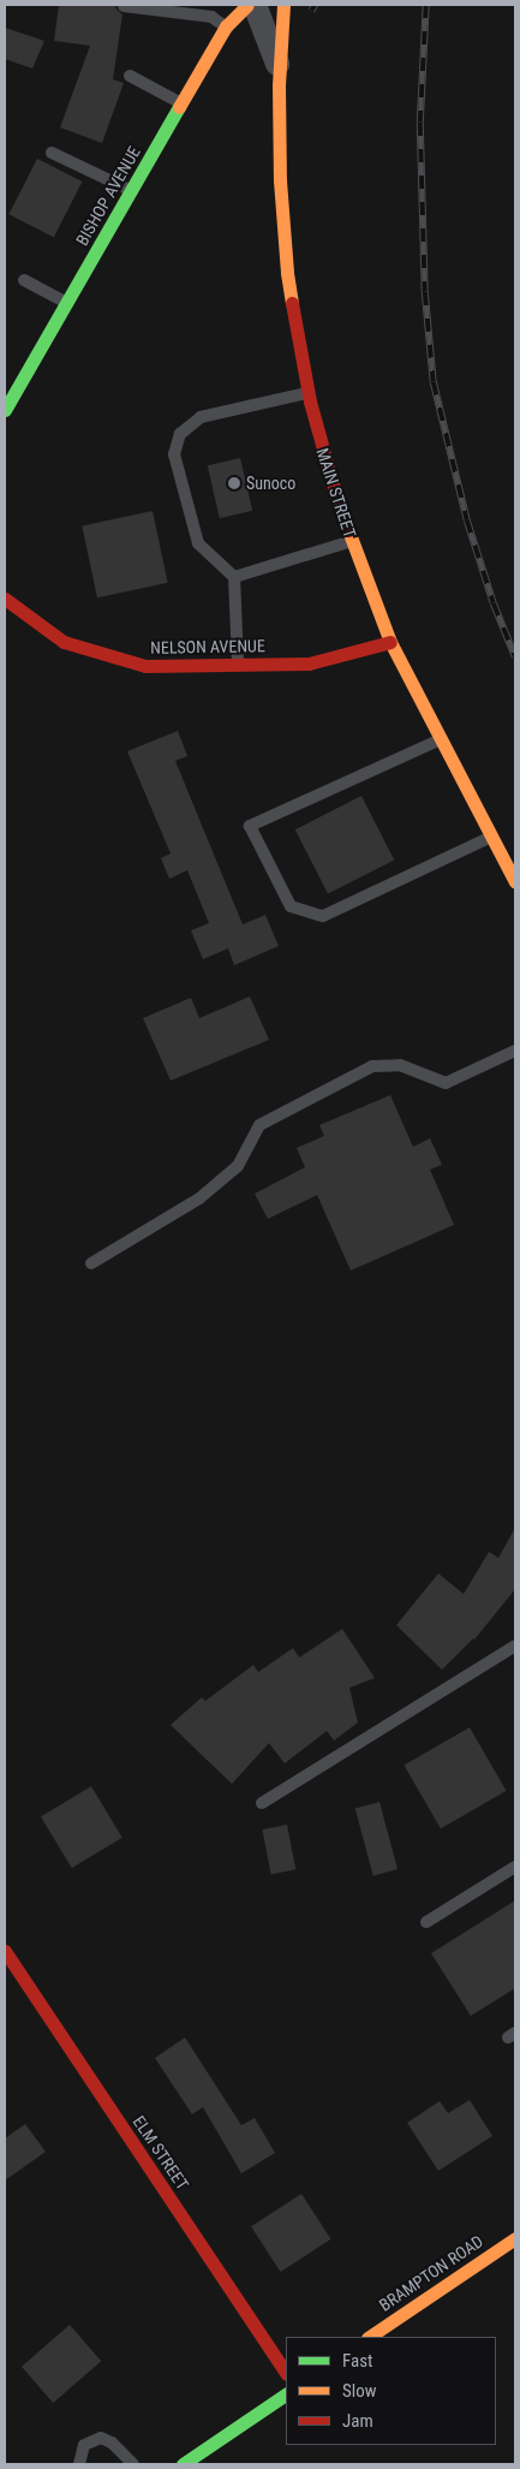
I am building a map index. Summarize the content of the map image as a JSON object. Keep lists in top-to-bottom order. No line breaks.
{"streets":{"street":["BISHOP AVENUE","MAIN STREET","NELSON AVENUE","ELM STREET","BRAMPTON ROAD"]},"crossings":[["BISHOP AVENUE","MAIN STREET"],["MAIN STREET","NELSON AVENUE"]],"places":["Sunoco"],"legend":["Fast","Slow","Jam"]}
